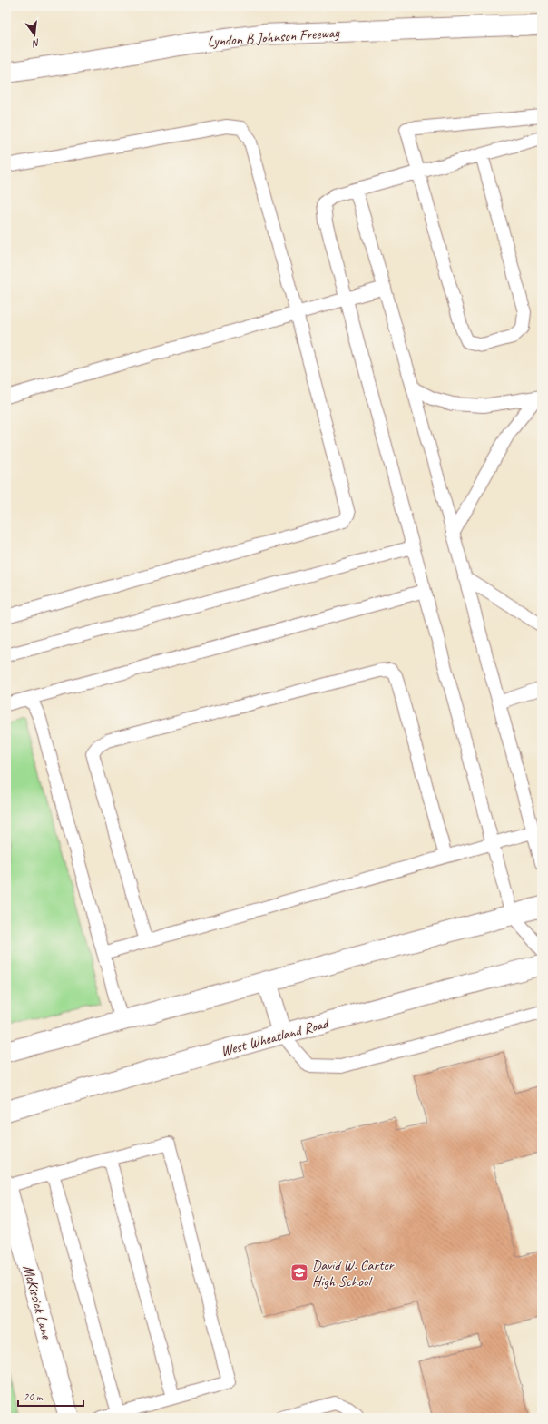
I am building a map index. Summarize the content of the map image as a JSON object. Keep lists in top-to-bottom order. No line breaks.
{"streets":{"main road":["Lyndon B Johnson Freeway","West Wheatland Road","McKissick Lane"]},"places":{"school or university":["David W. Carter High School"]},"scale_bar":"20 m","north":"bottom"}
